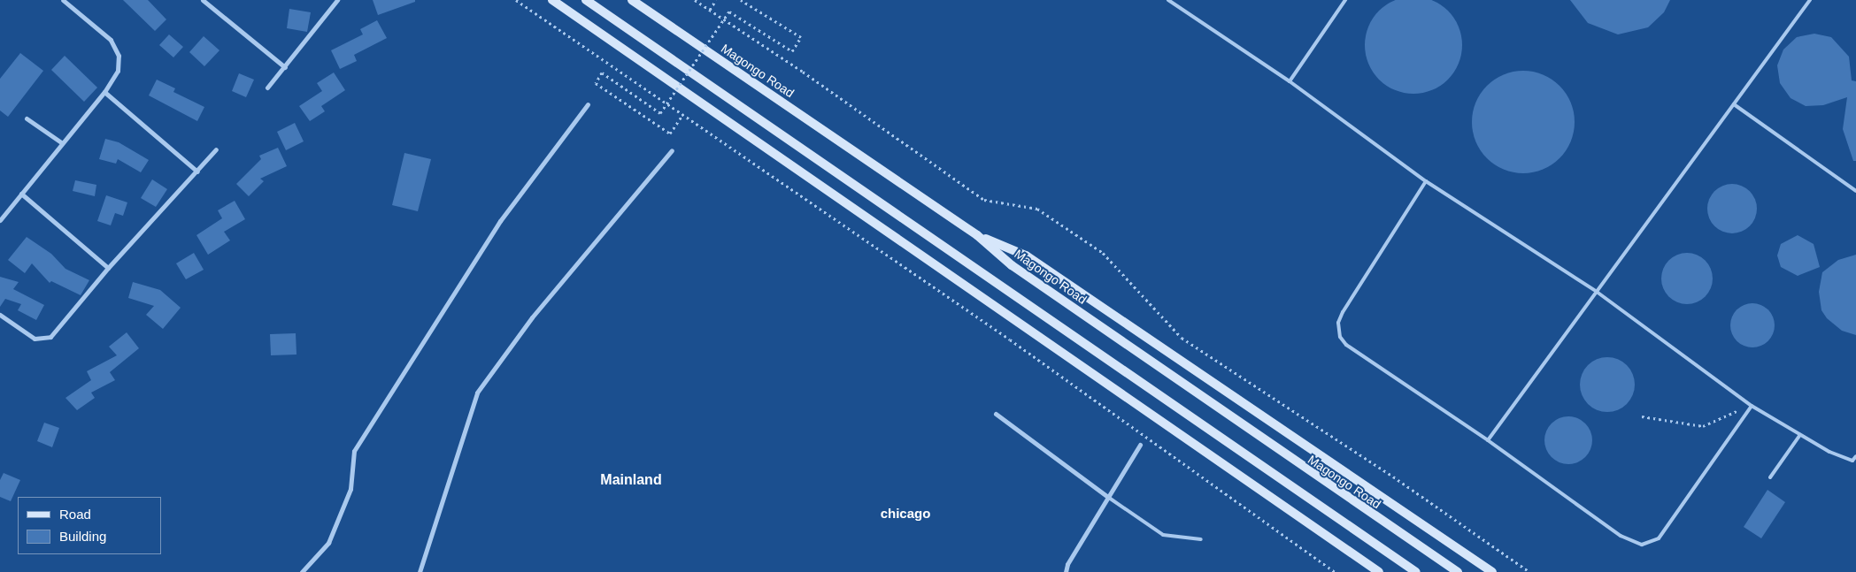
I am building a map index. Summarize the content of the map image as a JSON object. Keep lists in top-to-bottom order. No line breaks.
{"streets":{"main road":["Magongo Road"]},"districts":["Mainland","chicago"],"legend":["Road","Building"]}
